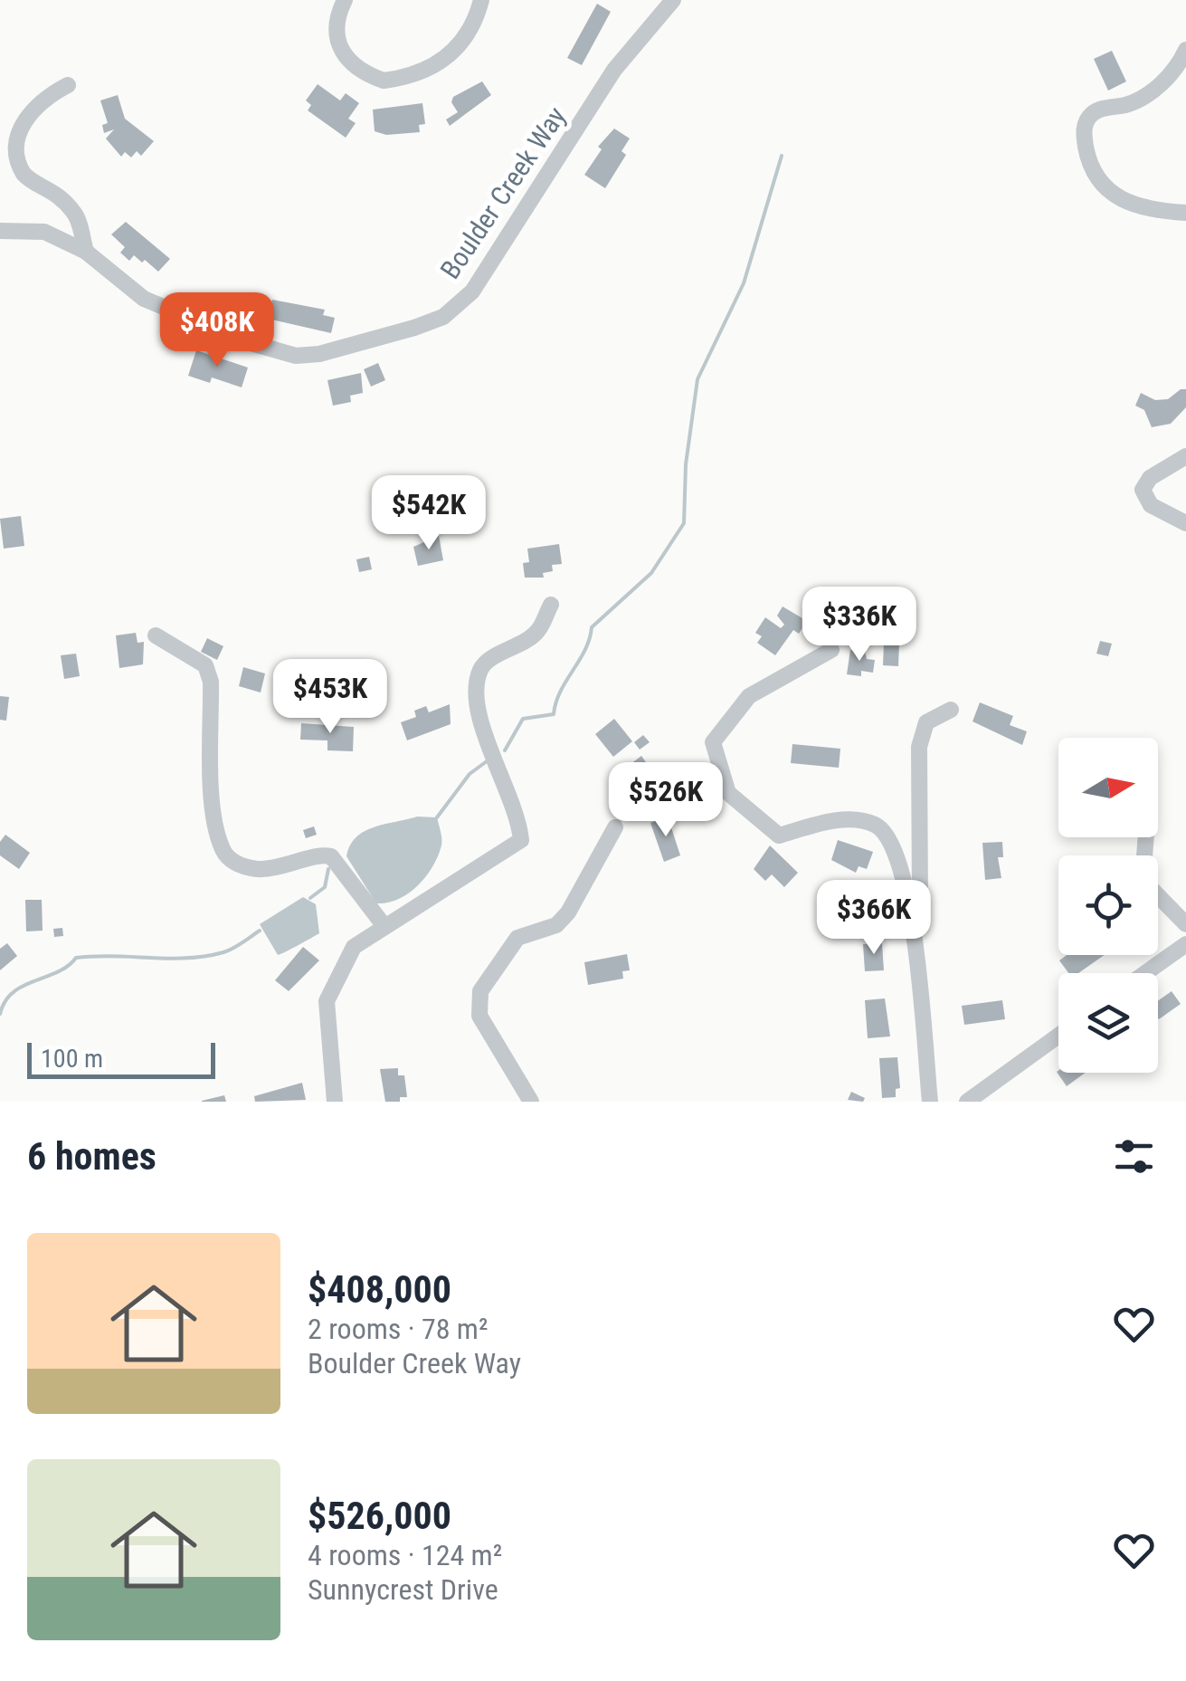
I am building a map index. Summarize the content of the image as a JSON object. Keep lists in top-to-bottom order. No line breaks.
{"streets":{"street":["Boulder Creek Way"]},"scale_bar":"100 m","north":"right","page":{"price":["$408K","$542K","$336K","$453K","$526K","$366K"],"scale":"100 m","heading":"6 homes","list":[{"name":"$408,000","note":"2 rooms · 78 m² · Boulder Creek Way"},{"name":"$526,000","note":"4 rooms · 124 m² · Sunnycrest Drive"}]}}
